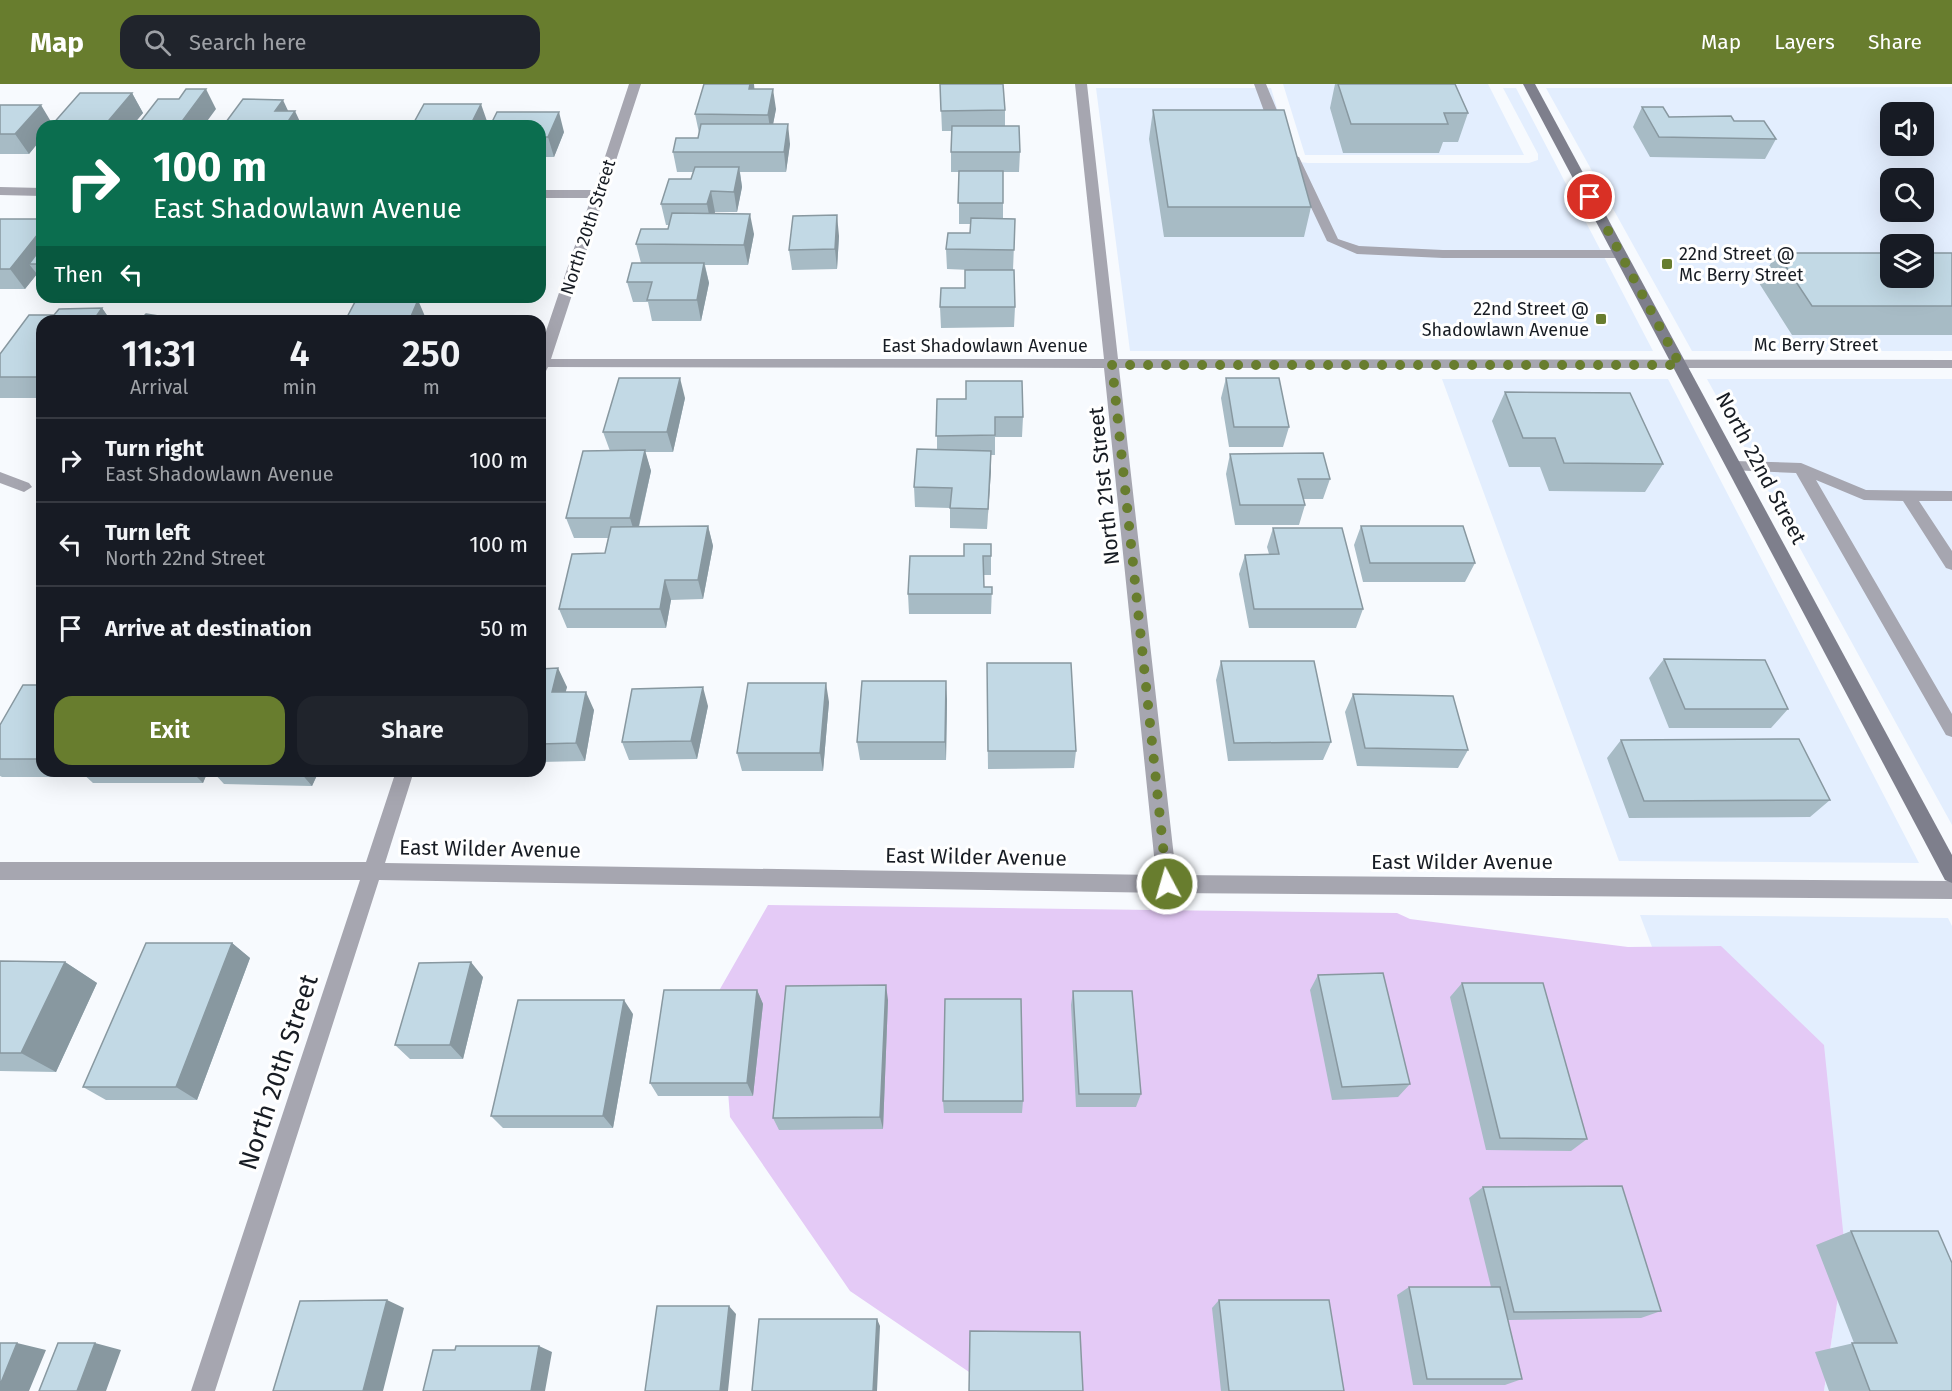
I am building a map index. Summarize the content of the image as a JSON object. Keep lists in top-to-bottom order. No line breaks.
{"streets":{"main road":["North 22nd Street"],"street":["North 20th Street","Mc Berry Street","East Shadowlawn Avenue","North 21st Street","East Wilder Avenue"]},"crossings":[["North 20th Street","East Wilder Avenue"],["Mc Berry Street","East Shadowlawn Avenue"],["Mc Berry Street","North 22nd Street"],["East Shadowlawn Avenue","North 22nd Street"],["East Shadowlawn Avenue","North 21st Street"],["North 21st Street","East Wilder Avenue"]],"places":{"transit":["22nd Street @ Mc Berry Street","22nd Street @ Shadowlawn Avenue"]},"page":{"header":"Map","search":"Search here","nav":["Map","Layers","Share"],"turn":["100 m","East Shadowlawn Avenue"],"then":"Then","eta":["11:31","Arrival","4","min","250","m"],"list":[{"name":"Turn right","note":"East Shadowlawn Avenue","value":"100 m"},{"name":"Turn left","note":"North 22nd Street","value":"100 m"},{"name":"Arrive at destination","value":"50 m"}],"buttons":["Exit","Share"]}}
